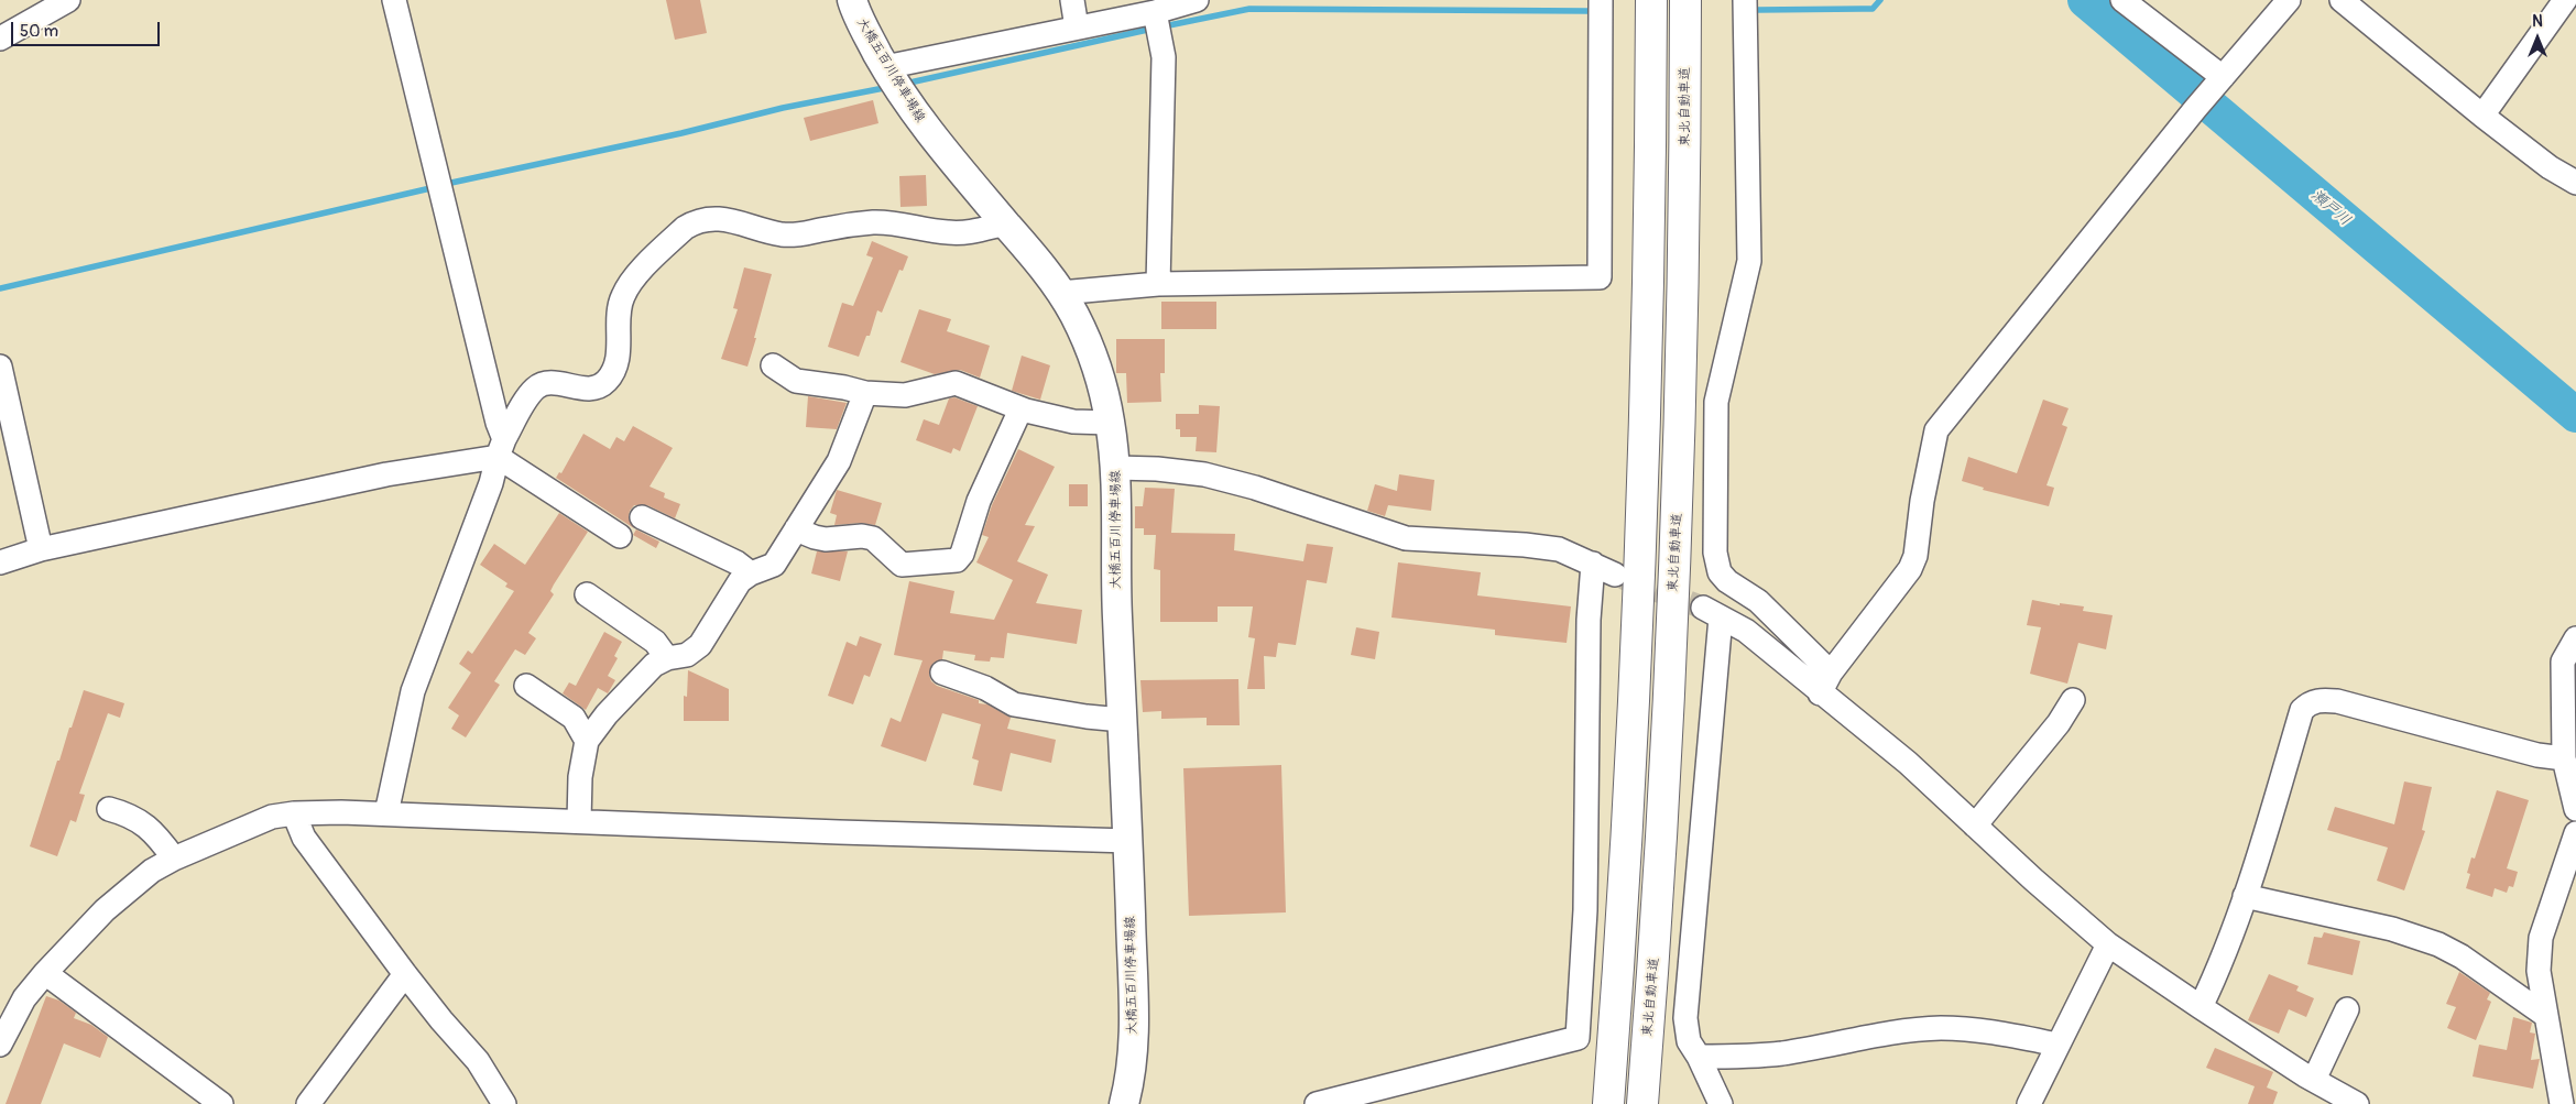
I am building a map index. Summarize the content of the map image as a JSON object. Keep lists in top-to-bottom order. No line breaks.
{"streets":{"highway":["東北自動車道"],"main road":["大橋五百川停車場線"]},"water":["瀬戸川"],"scale_bar":"50 m","north":"top"}
